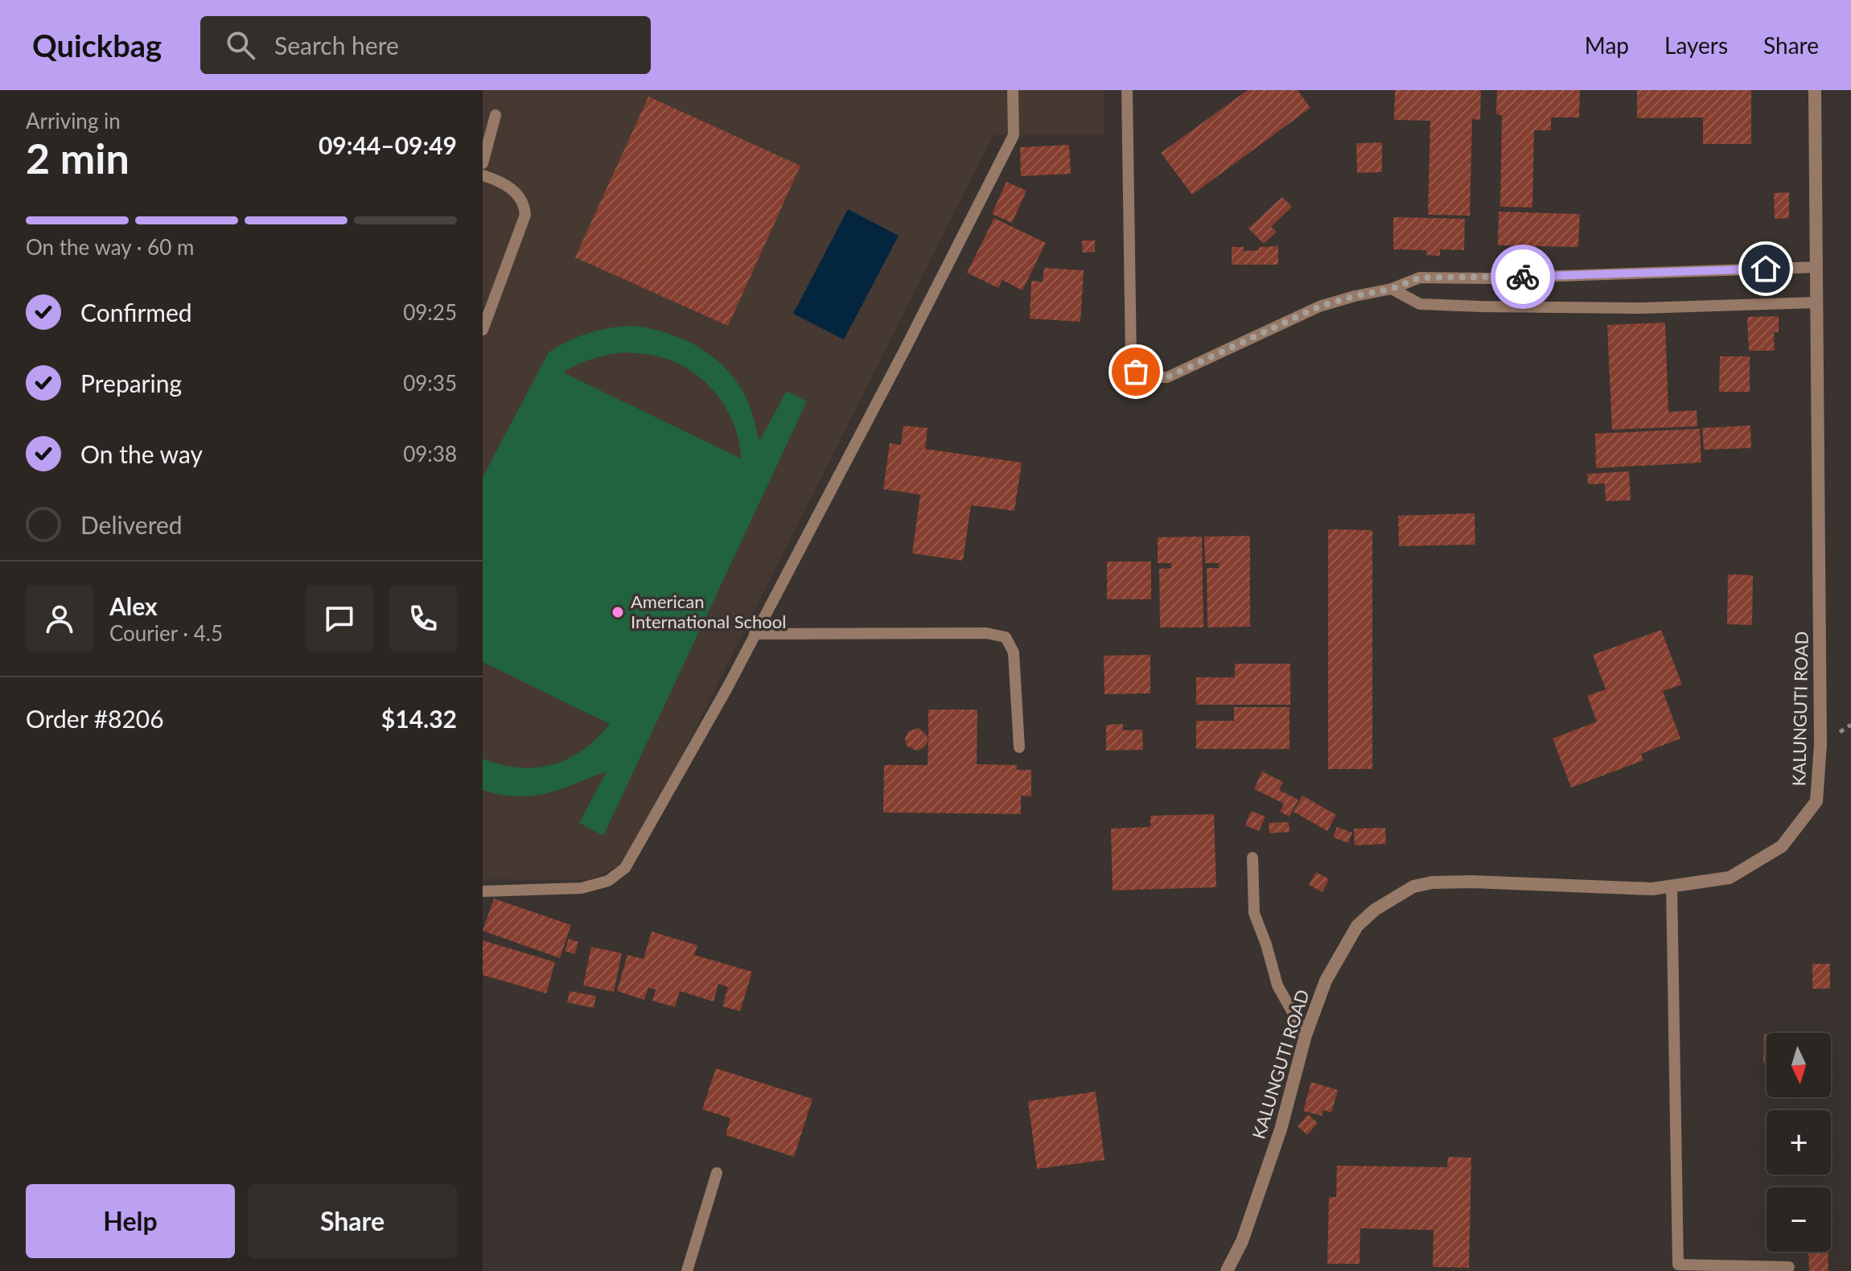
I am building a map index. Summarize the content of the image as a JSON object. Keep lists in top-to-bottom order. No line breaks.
{"streets":{"street":["KALUNGUTI ROAD"]},"places":["American International School"],"north":"bottom","page":{"header":"Quickbag","search":"Search here","nav":["Map","Layers","Share"],"heading":["2 min","Arriving in","09:44–09:49"],"panel":["Alex","Courier · 4.5","Order #8206","$14.32"],"bar":"On the way · 60 m","list":[["Confirmed","09:25"],["Preparing","09:35"],["On the way","09:38"],"Delivered"],"map_buttons":["+","−"],"buttons":["Help","Share"]}}
